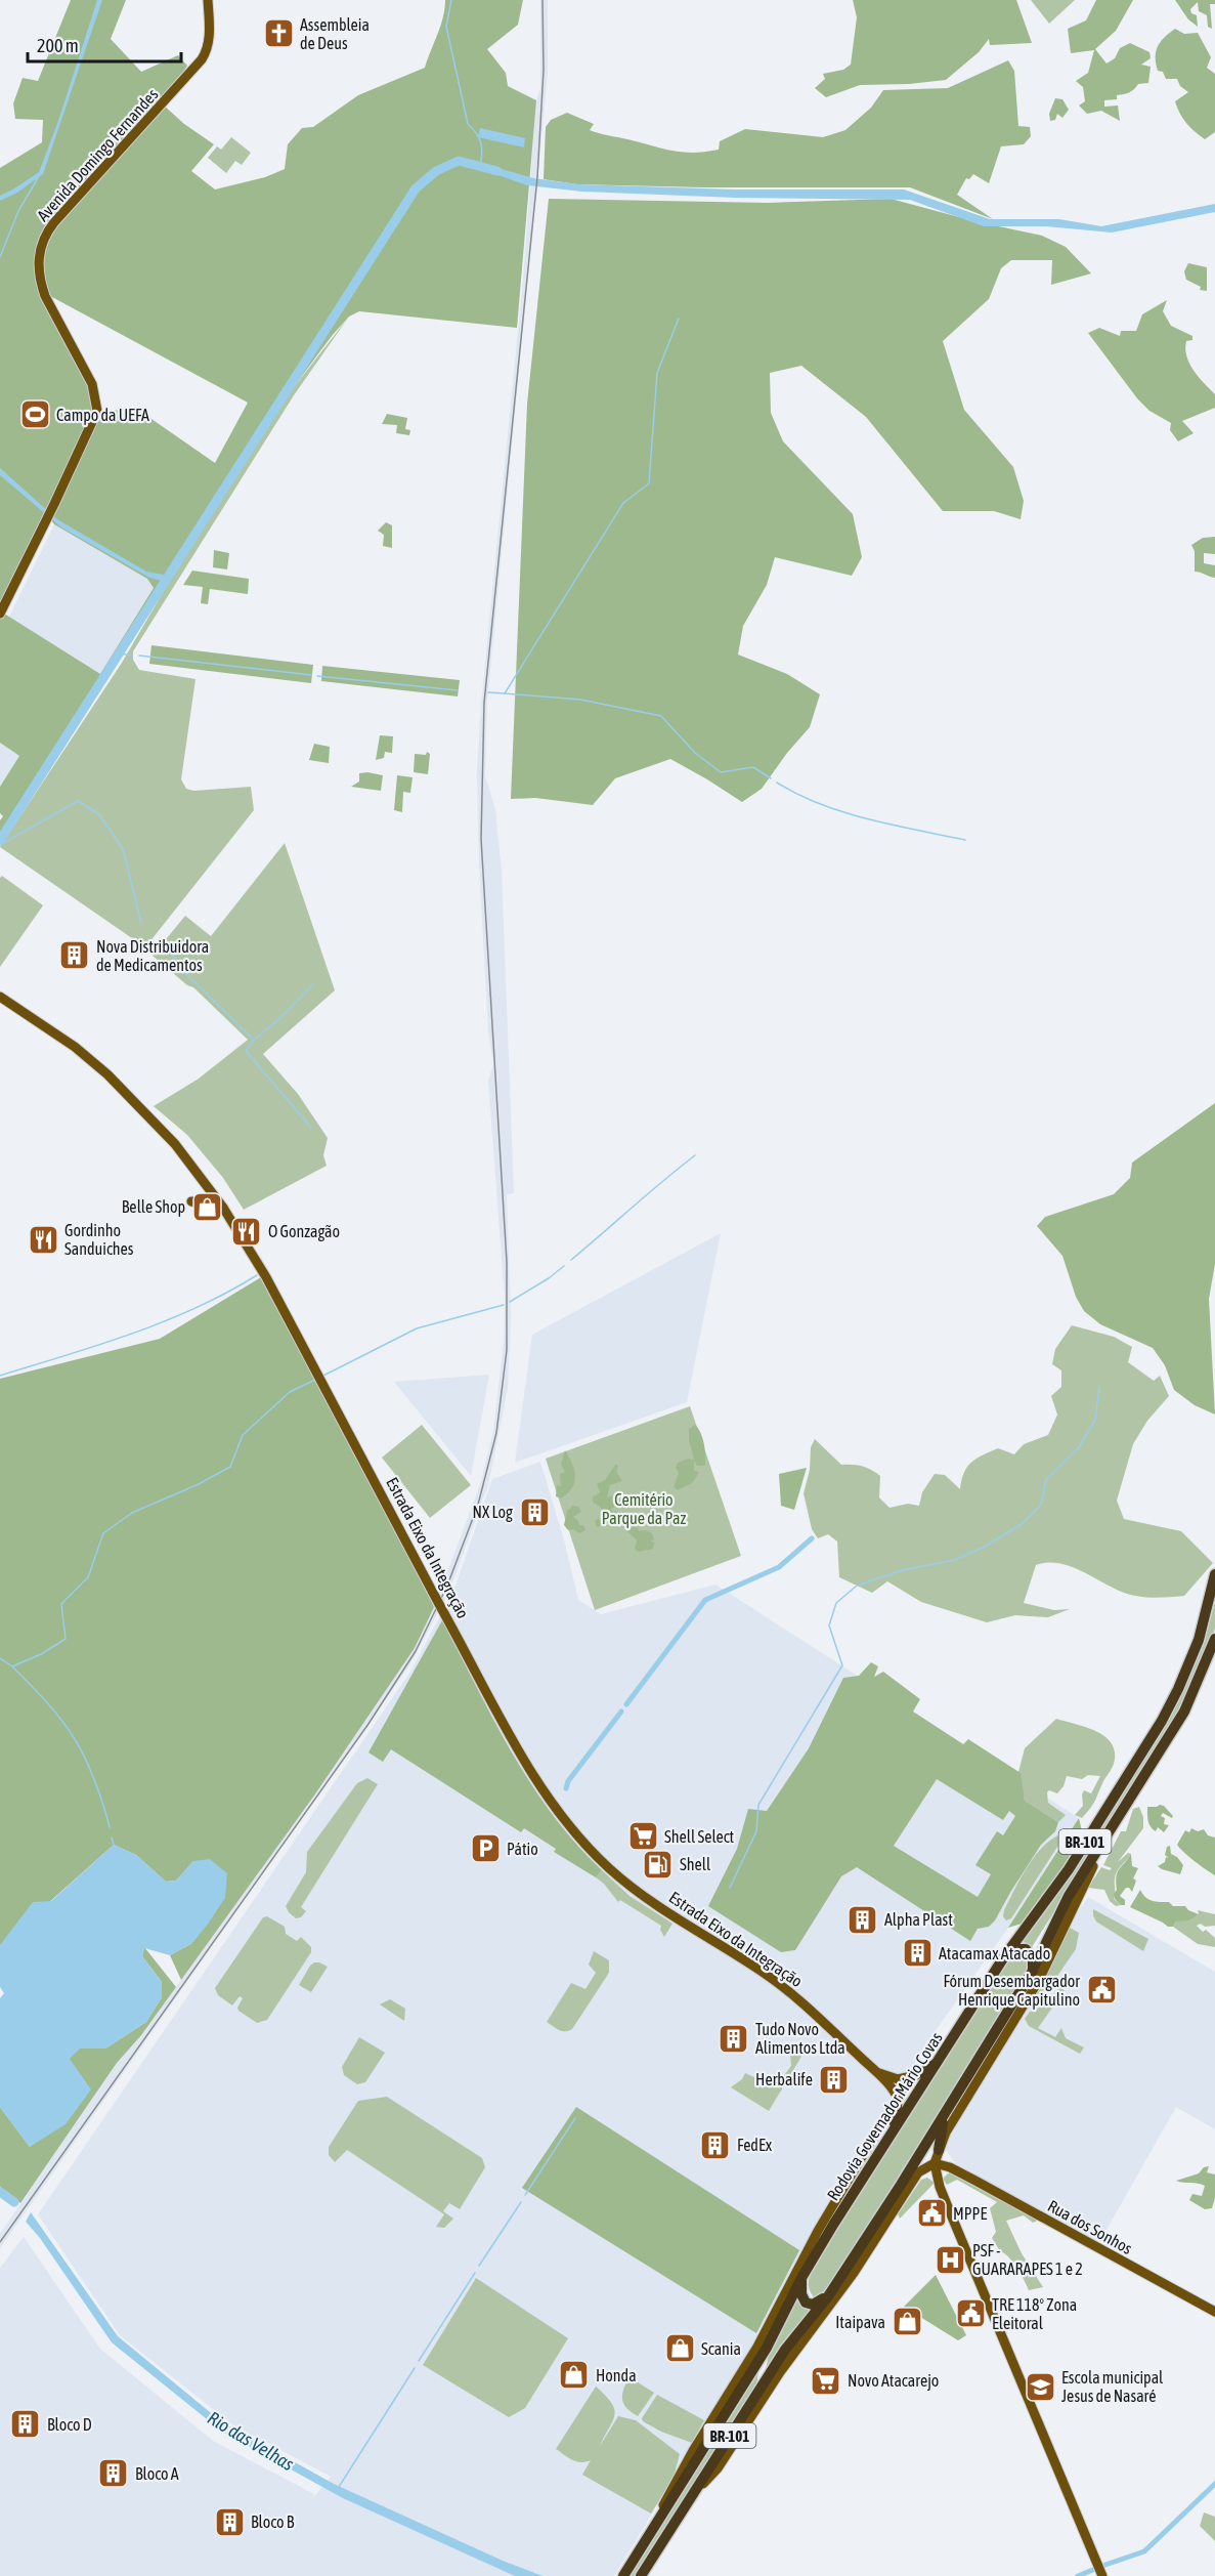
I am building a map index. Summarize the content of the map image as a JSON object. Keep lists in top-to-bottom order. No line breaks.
{"streets":{"highway":["BR-101","Rodovia Governador Mário Covas"],"main road":["Avenida Domingo Fernandes","Estrada Eixo da Integração","Rua dos Sonhos"]},"water":["Rio das Velhas"],"parks":["Cemitério Parque da Paz"],"places":{"church":["Assembleia de Deus"],"sports":["Campo da UEFA"],"building":["Nova Distribuidora de Medicamentos","NX Log","Alpha Plast","Atacamax Atacado","Tudo Novo Alimentos Ltda","Herbalife","FedEx","Bloco D","Bloco A","Bloco B"],"shop":["Belle Shop","Itaipava","Scania","Honda"],"restaurant":["O Gonzagão","Gordinho Sanduiches"],"supermarket":["Shell Select","Novo Atacarejo"],"parking":["Pátio"],"fuel station":["Shell"],"public building":["Fórum Desembargador Henrique Capitulino","MPPE","TRE 118° Zona Eleitoral"],"hospital":["PSF - GUARARAPES 1 e 2"],"school or university":["Escola municipal Jesus de Nasaré"]},"scale_bar":"200 m"}
